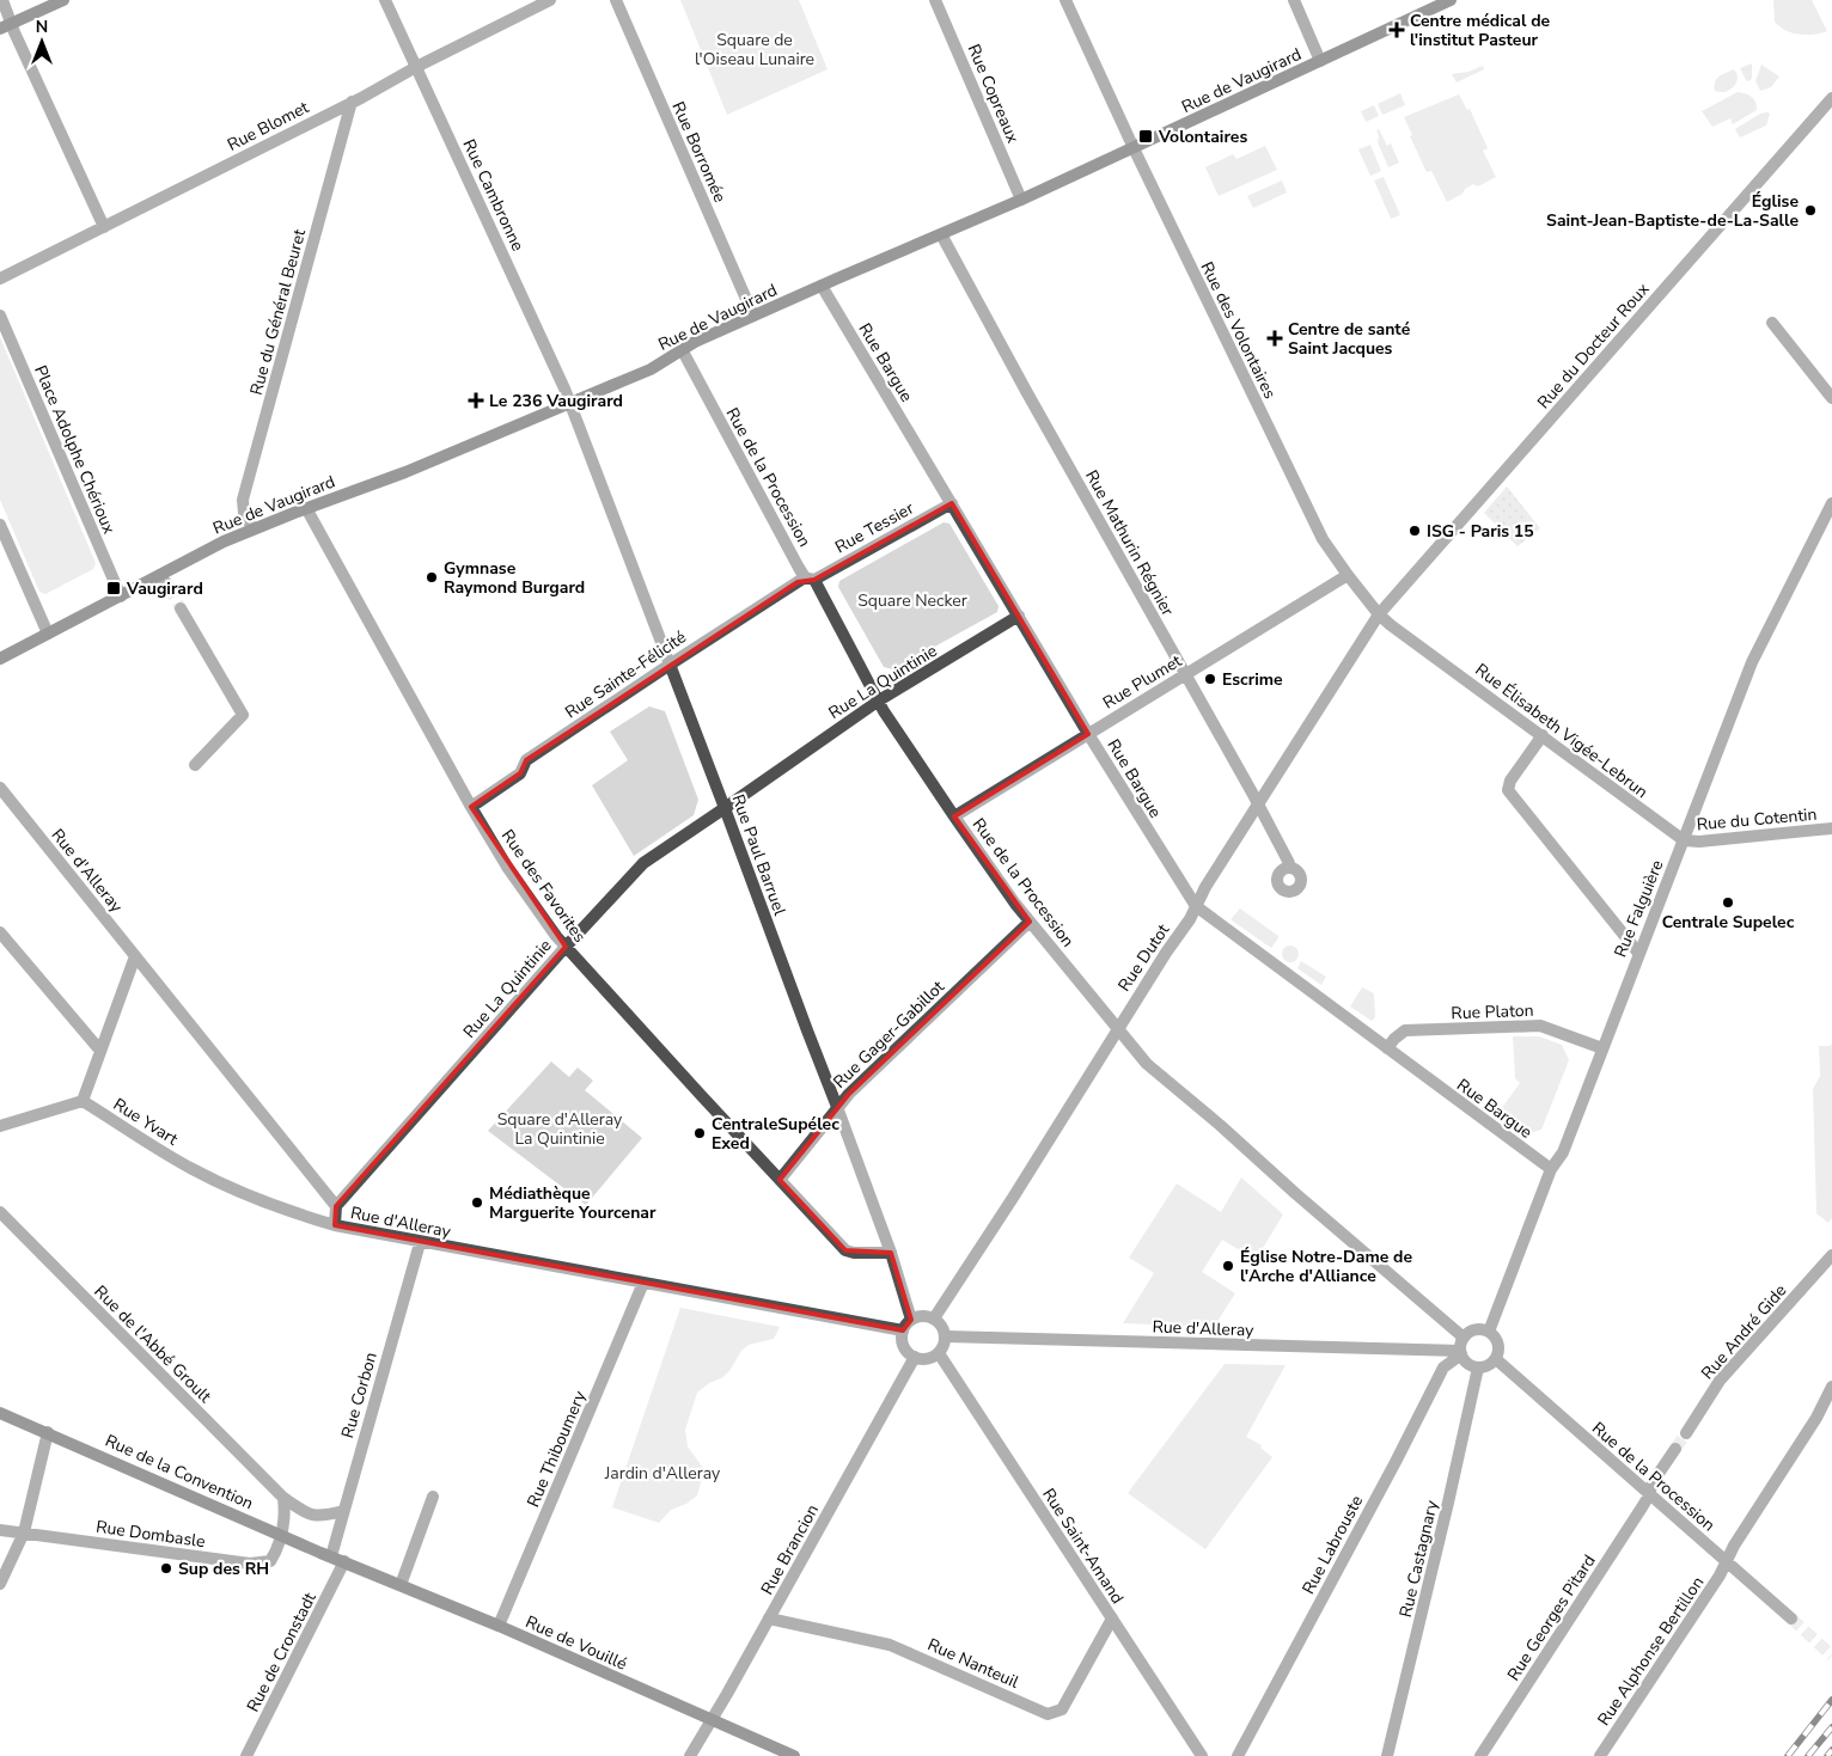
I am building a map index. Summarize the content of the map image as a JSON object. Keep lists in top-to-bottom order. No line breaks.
{"streets":{"main road":["Rue de Vaugirard","Rue de la Convention","Rue de Vouillé"],"street":["Rue Copreaux","Rue Blomet","Rue Borromée","Rue Cambronne","Rue du Général Beuret","Rue des Volontaires","Rue du Docteur Roux","Rue Bargue","Place Adolphe Chérioux","Rue de la Procession","Rue Tessier","Rue Mathurin Régnier","Rue Sainte-Félicité","Rue La Quintinie","Rue Plumet","Rue Élisabeth Vigée-Lebrun","Rue du Cotentin","Rue Paul Barruel","Rue d'Alleray","Rue des Favorites","Rue Falguière","Rue Dutot","Rue Platon","Rue Gager-Gabillot","Rue Yvart","Rue André Gide","Rue de l'Abbé Groult","Rue Corbon","Rue Thiboumery","Rue Dombasle","Rue Labrouste","Rue Saint-Amand","Rue Brancion","Rue Castagnary","Rue Georges Pitard","Rue Alphonse Bertillon","Rue de Cronstadt","Rue Nanteuil"]},"crossings":[["Rue de Vaugirard","Rue Copreaux"],["Rue de Vaugirard","Rue Borromée"],["Rue de Vaugirard","Rue Cambronne"],["Rue de Vaugirard","Rue du Général Beuret"],["Rue de Vaugirard","Rue des Volontaires"],["Rue de Vaugirard","Rue Bargue"],["Rue de Vaugirard","Place Adolphe Chérioux"],["Rue de Vaugirard","Rue de la Procession"],["Rue de Vaugirard","Rue Mathurin Régnier"],["Rue de Vaugirard","Rue Paul Barruel"],["Rue de Vaugirard","Rue des Favorites"],["Rue Blomet","Rue Cambronne"],["Rue Blomet","Rue du Général Beuret"],["Rue Cambronne","Rue Paul Barruel"],["Rue des Volontaires","Rue du Docteur Roux"],["Rue des Volontaires","Rue Plumet"],["Rue des Volontaires","Rue Élisabeth Vigée-Lebrun"],["Rue des Volontaires","Rue Dutot"],["Rue du Docteur Roux","Rue Dutot"],["Rue Bargue","Rue Tessier"],["Rue Bargue","Rue La Quintinie"],["Rue Bargue","Rue Plumet"],["Rue Bargue","Rue Falguière"],["Rue Bargue","Rue Dutot"],["Rue Bargue","Rue Platon"],["Rue de la Procession","Rue Tessier"],["Rue de la Procession","Rue Sainte-Félicité"],["Rue de la Procession","Rue La Quintinie"],["Rue de la Procession","Rue Plumet"],["Rue de la Procession","Rue d'Alleray"],["Rue de la Procession","Rue Falguière"],["Rue de la Procession","Rue Dutot"],["Rue de la Procession","Rue Gager-Gabillot"],["Rue de la Procession","Rue Labrouste"],["Rue de la Procession","Rue Castagnary"],["Rue de la Procession","Rue Georges Pitard"],["Rue de la Procession","Rue Alphonse Bertillon"],["Rue Tessier","Rue Sainte-Félicité"],["Rue Mathurin Régnier","Rue Plumet"],["Rue Mathurin Régnier","Rue Dutot"],["Rue Sainte-Félicité","Rue Paul Barruel"],["Rue Sainte-Félicité","Rue des Favorites"],["Rue La Quintinie","Rue Paul Barruel"],["Rue La Quintinie","Rue d'Alleray"],["Rue La Quintinie","Rue des Favorites"],["Rue Élisabeth Vigée-Lebrun","Rue du Cotentin"],["Rue Élisabeth Vigée-Lebrun","Rue Falguière"],["Rue du Cotentin","Rue Falguière"],["Rue Paul Barruel","Rue d'Alleray"],["Rue Paul Barruel","Rue des Favorites"],["Rue Paul Barruel","Rue Dutot"],["Rue Paul Barruel","Rue Gager-Gabillot"],["Rue Paul Barruel","Rue Saint-Amand"],["Rue Paul Barruel","Rue Brancion"],["Rue d'Alleray","Rue Falguière"],["Rue d'Alleray","Rue Dutot"],["Rue d'Alleray","Rue Yvart"],["Rue d'Alleray","Rue Corbon"],["Rue d'Alleray","Rue Thiboumery"],["Rue d'Alleray","Rue Labrouste"],["Rue d'Alleray","Rue Saint-Amand"],["Rue d'Alleray","Rue Brancion"],["Rue d'Alleray","Rue Castagnary"],["Rue des Favorites","Rue Gager-Gabillot"],["Rue Falguière","Rue Platon"],["Rue Falguière","Rue Labrouste"],["Rue Falguière","Rue Castagnary"],["Rue Dutot","Rue Saint-Amand"],["Rue Dutot","Rue Brancion"],["Rue de l'Abbé Groult","Rue Corbon"],["Rue Corbon","Rue de la Convention"],["Rue Thiboumery","Rue de Vouillé"],["Rue de la Convention","Rue Dombasle"],["Rue de la Convention","Rue de Vouillé"],["Rue de la Convention","Rue de Cronstadt"],["Rue Labrouste","Rue Castagnary"],["Rue Saint-Amand","Rue Brancion"],["Rue Saint-Amand","Rue Nanteuil"],["Rue Brancion","Rue de Vouillé"],["Rue Brancion","Rue Nanteuil"],["Rue de Vouillé","Rue de Cronstadt"]],"parks":["Square de l'Oiseau Lunaire","Square Necker","Square d'Alleray La Quintinie","Jardin d'Alleray"],"places":{"health":["Centre médical de l'institut Pasteur","Centre de santé Saint Jacques","Le 236 Vaugirard"],"transit":["Volontaires","Vaugirard"],"other":["Église Saint-Jean-Baptiste-de-La-Salle","ISG - Paris 15","Gymnase Raymond Burgard","Escrime","Centrale Supelec","CentraleSupélec Exed","Médiathèque Marguerite Yourcenar","Église Notre-Dame de l'Arche d'Alliance","Sup des RH"]},"north":"top"}
